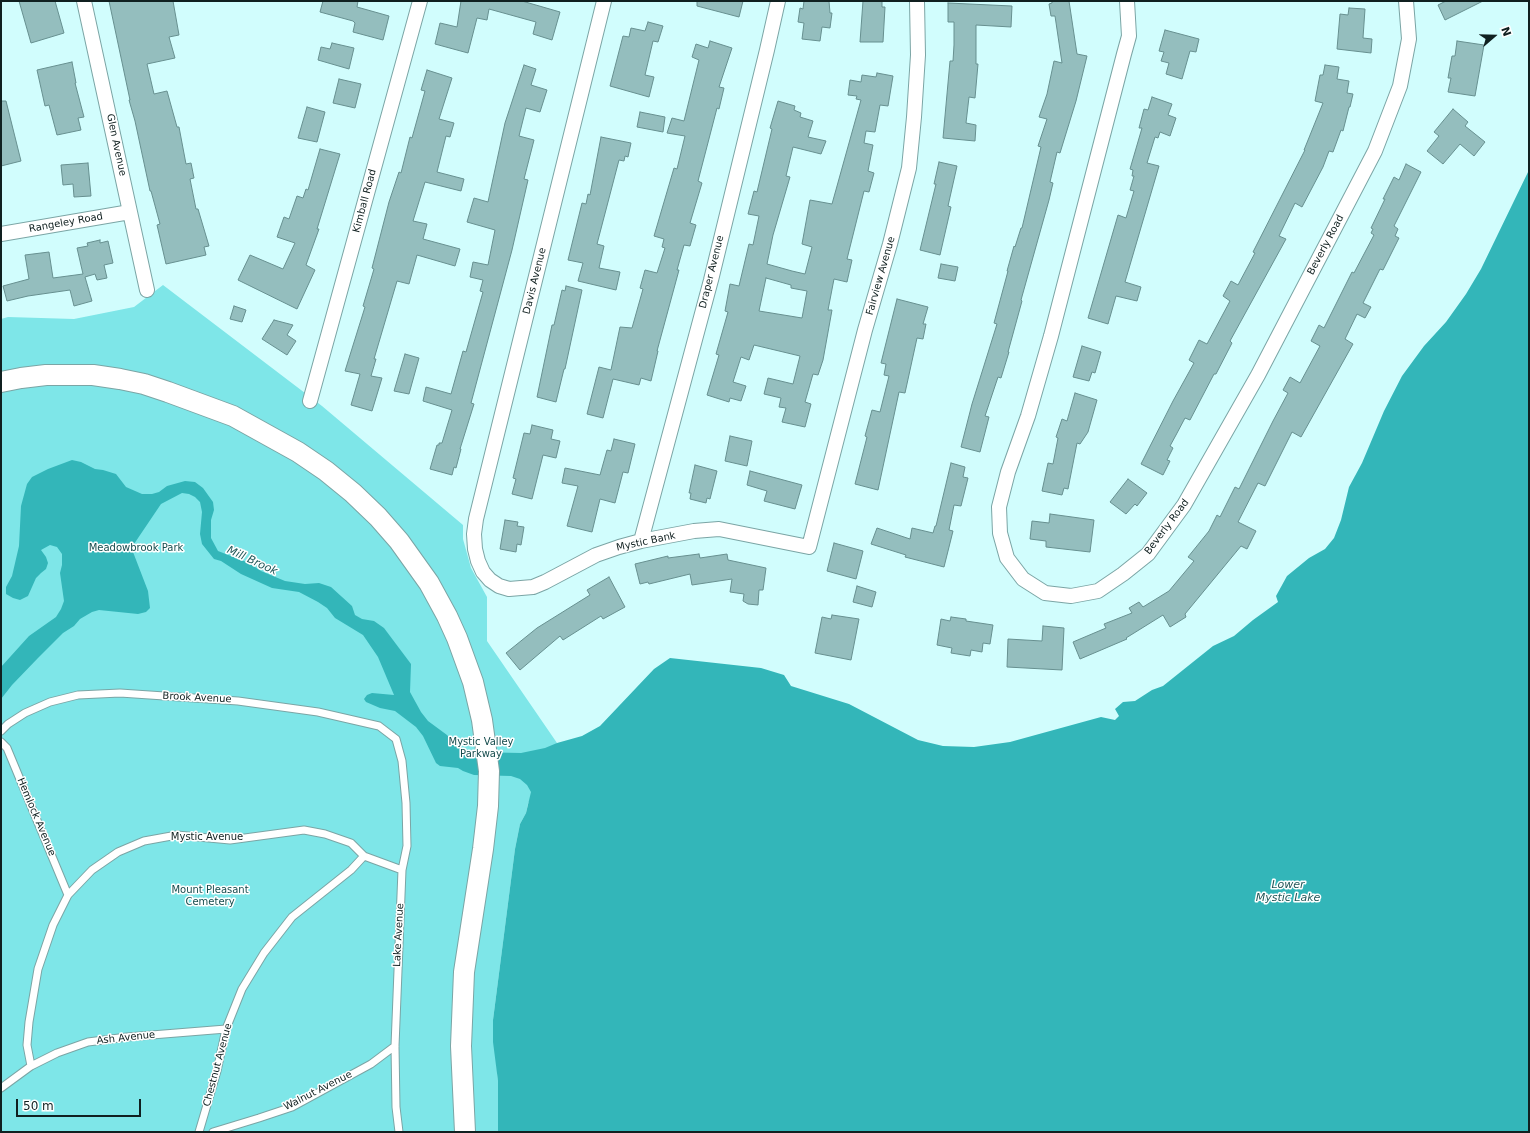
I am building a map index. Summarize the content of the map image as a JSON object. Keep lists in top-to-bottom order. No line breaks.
{"streets":{"street":["Glen Avenue","Kimball Road","Rangeley Road","Beverly Road","Draper Avenue","Fairview Avenue","Davis Avenue","Mystic Bank"],"lane":["Brook Avenue","Hemlock Avenue","Mystic Avenue","Lake Avenue","Ash Avenue","Chestnut Avenue","Walnut Avenue"]},"crossings":[["Glen Avenue","Rangeley Road"],["Draper Avenue","Mystic Bank"],["Fairview Avenue","Mystic Bank"],["Davis Avenue","Mystic Bank"],["Brook Avenue","Lake Avenue"],["Hemlock Avenue","Mystic Avenue"],["Mystic Avenue","Lake Avenue"],["Mystic Avenue","Ash Avenue"],["Mystic Avenue","Chestnut Avenue"],["Lake Avenue","Walnut Avenue"],["Ash Avenue","Chestnut Avenue"]],"water":["Mill Brook","Lower Mystic Lake"],"parks":["Meadowbrook Park","Mystic Valley Parkway","Mount Pleasant Cemetery"],"scale_bar":"50 m","north":"right"}
